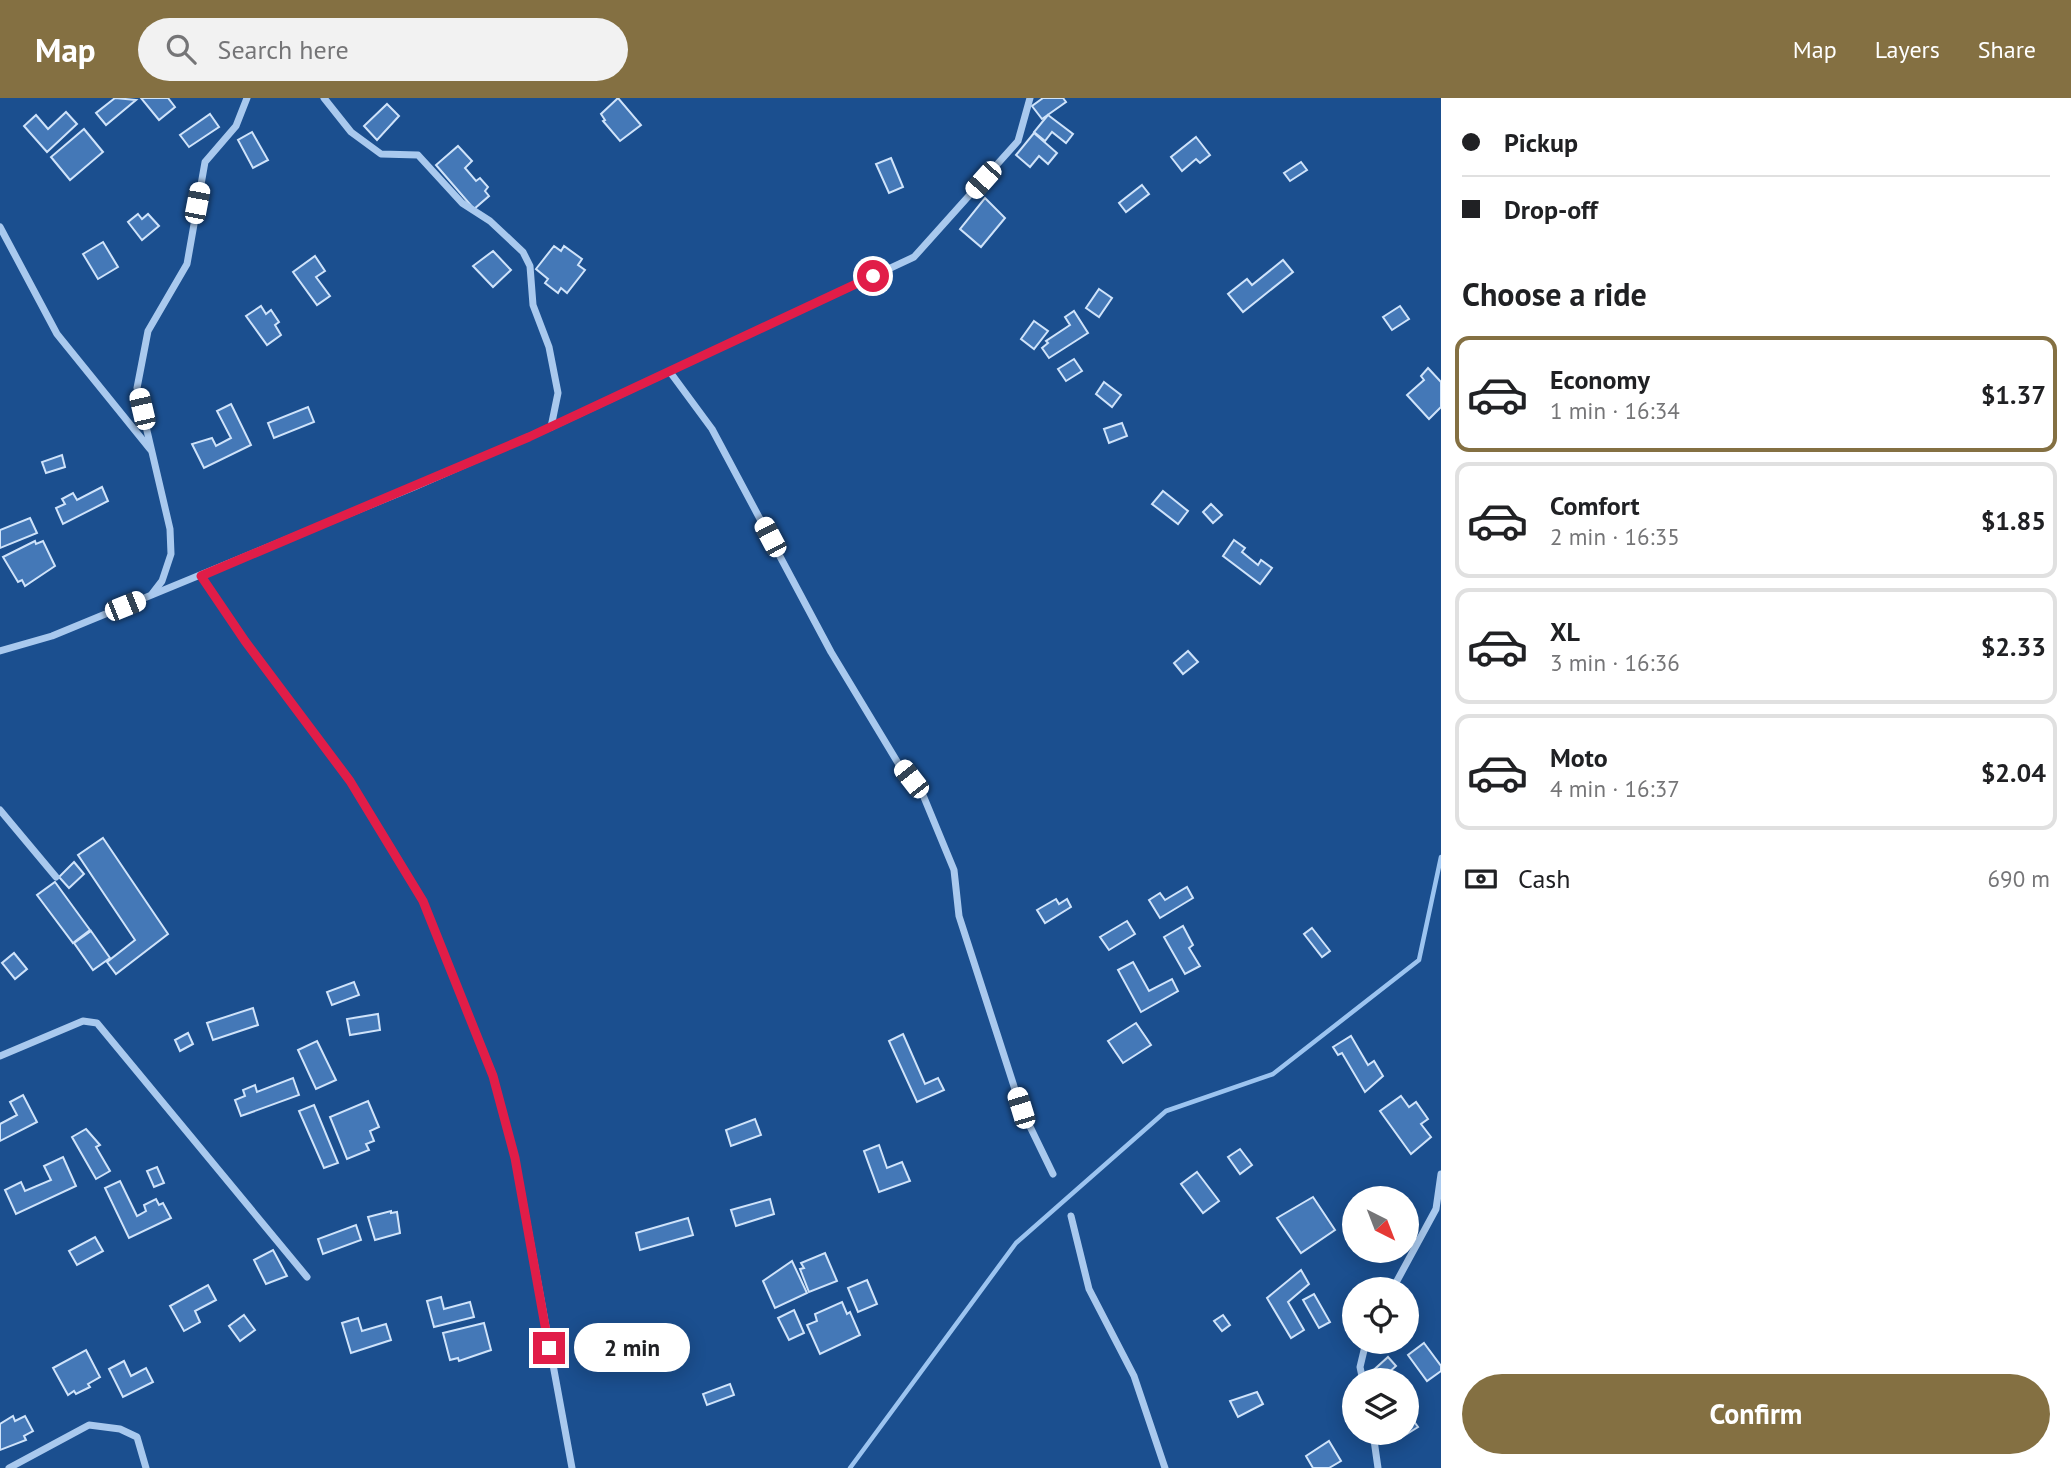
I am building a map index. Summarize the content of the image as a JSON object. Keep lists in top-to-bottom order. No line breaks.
{"north":"bottom right","page":{"header":"Map","search":"Search here","nav":["Map","Layers","Share"],"banner":["Pickup","Drop-off"],"heading":"Choose a ride","list":[{"name":"Economy","note":"1 min · 16:34","value":"$1.37"},{"name":"Comfort","note":"2 min · 16:35","value":"$1.85"},{"name":"XL","note":"3 min · 16:36","value":"$2.33"},{"name":"Moto","note":"4 min · 16:37","value":"$2.04"}],"pay":["Cash","690 m"],"bubble":"2 min","buttons":"Confirm"}}
